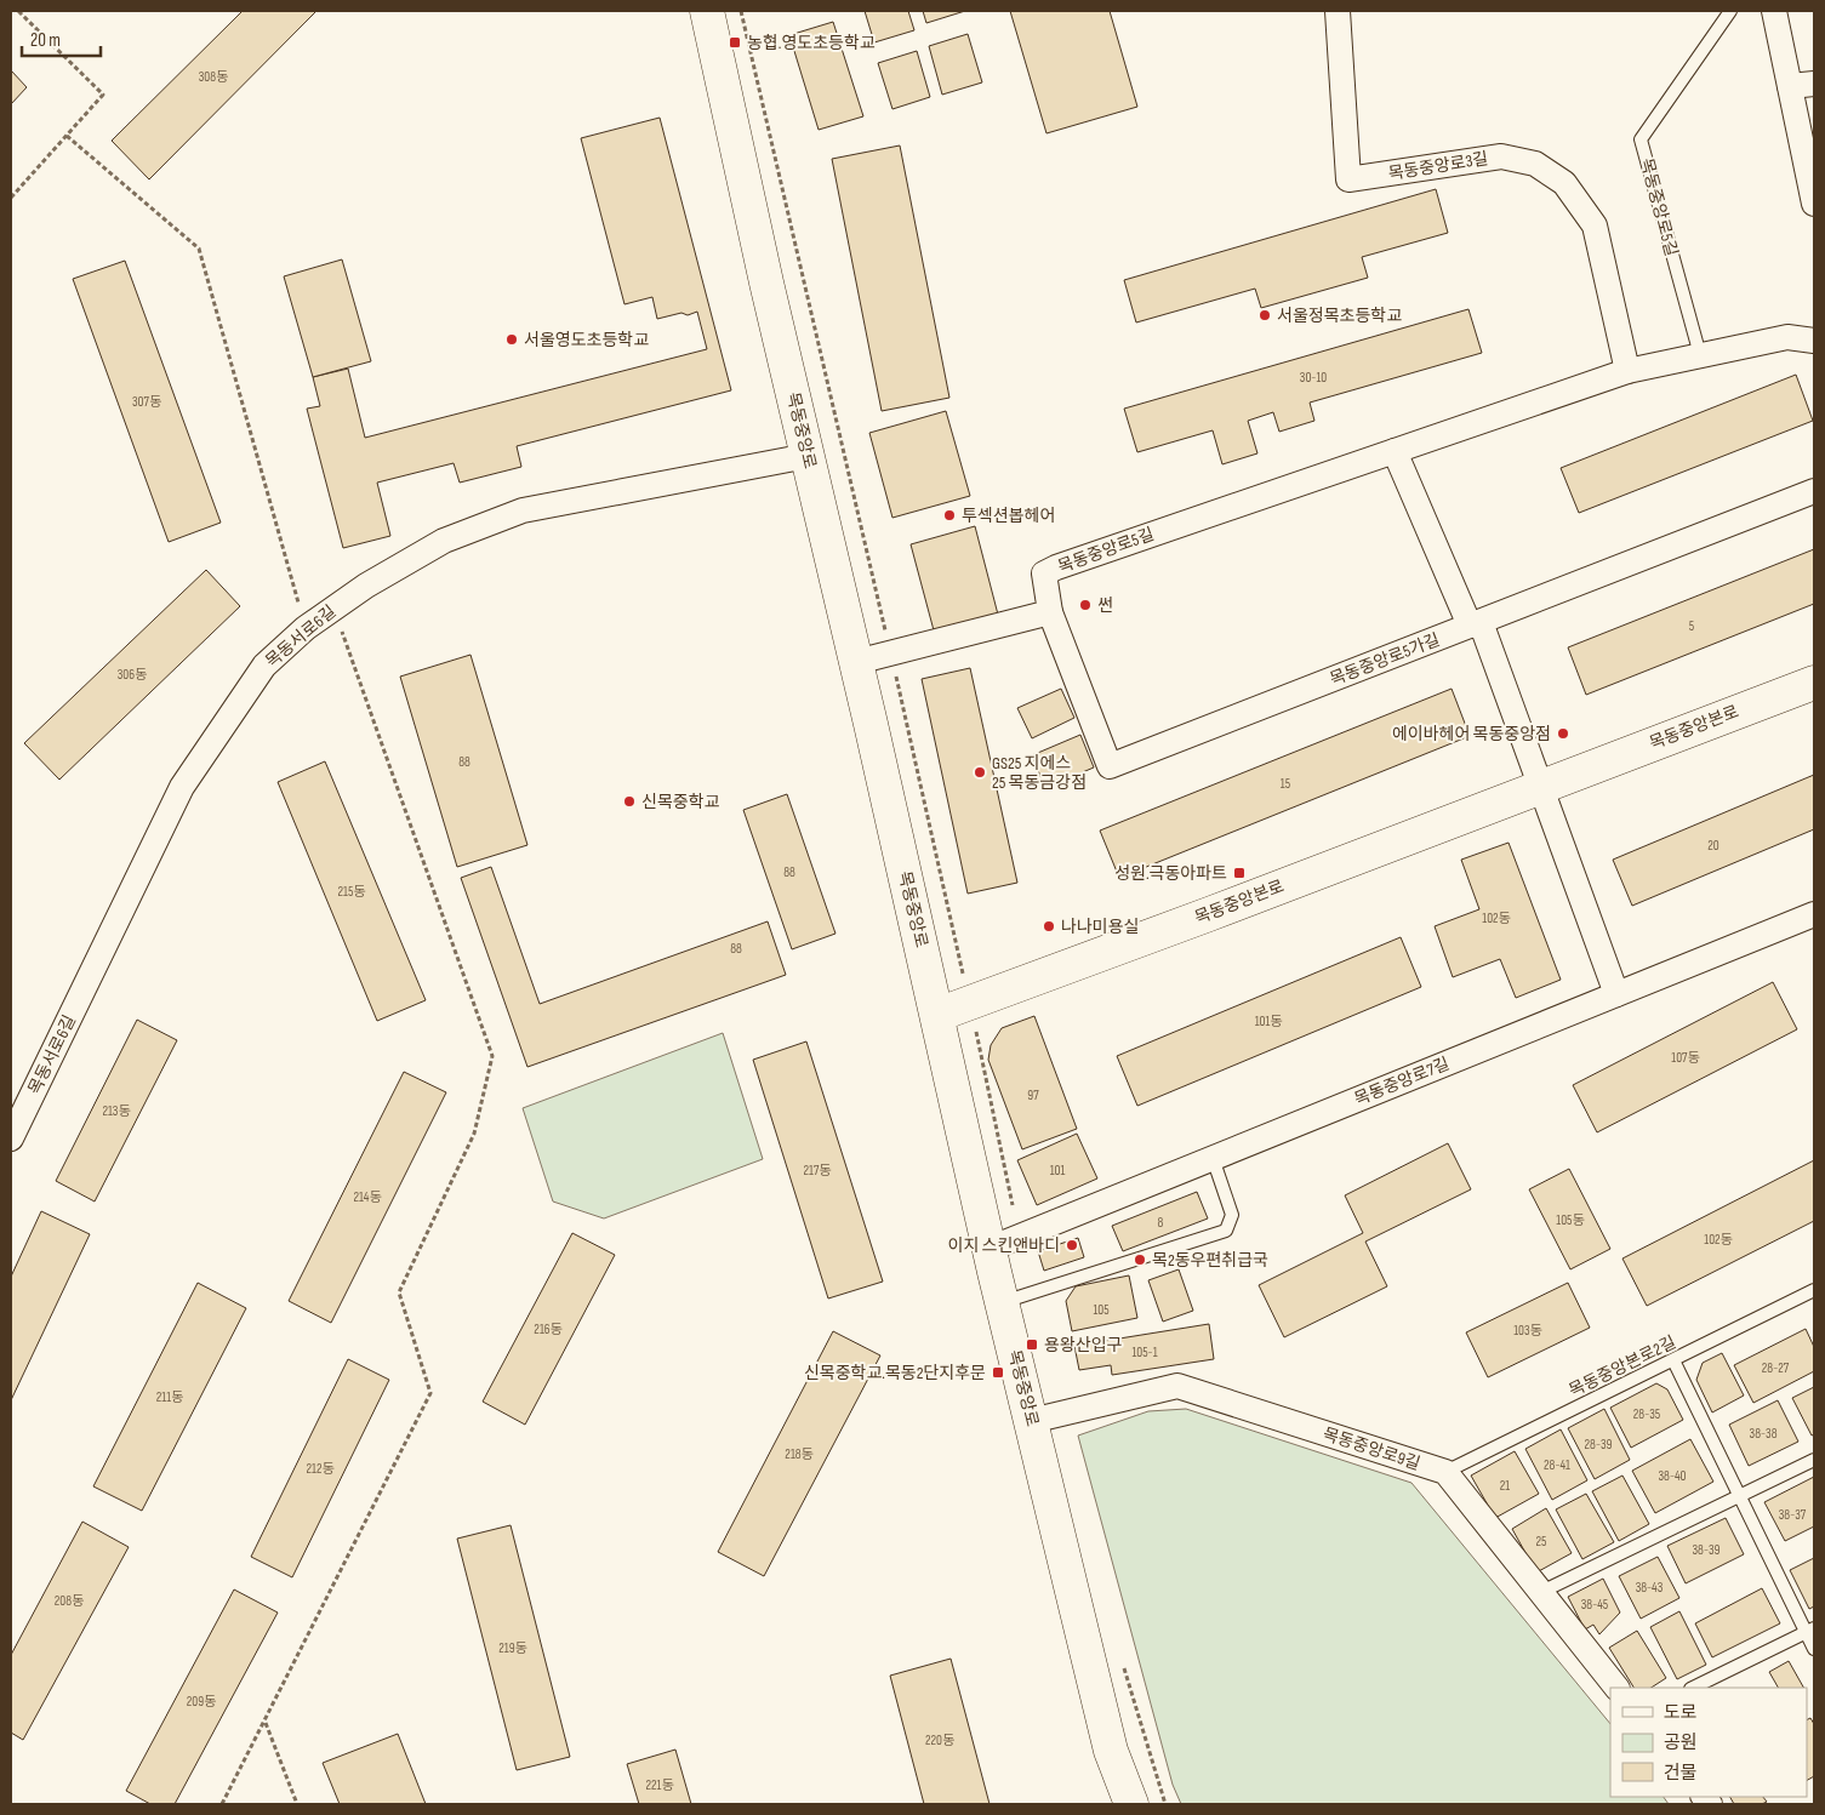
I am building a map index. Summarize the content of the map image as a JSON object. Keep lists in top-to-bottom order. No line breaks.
{"streets":{"main road":["목동중앙로","목동중앙본로"],"street":["목동중앙로3길","목동중앙로5길","목동서로6길","목동중앙로5가길","목동중앙로7길","목동중앙로9길"],"lane":["목동중앙본로2길"]},"crossings":[["목동중앙로3길","목동중앙로5길"],["목동중앙로5길","목동중앙로5가길"],["목동중앙로","목동서로6길"],["목동중앙로","목동중앙본로"],["목동중앙로","목동중앙로7길"],["목동중앙로","목동중앙로9길"],["목동중앙본로2길","목동중앙로9길"]],"places":{"transit":["농협.영도초등학교","성원.극동아파트","용왕산입구","신목중학교.목동2단지후문"],"other":["서울정목초등학교","서울영도초등학교","투섹션봅헤어","썬","에이바헤어 목동중앙점","GS25 지에스 25 목동금강점","신목중학교","나나미용실","이지 스킨앤바디","목2동우편취급국"]},"house_numbers":["308동","30-10","307동","5","306동","88","15","20","88","215동","102동","88","101동","107동","97","213동","217동","101","214동","105동","8","102동","105","216동","103동","105-1","28-27","211동","28-35","38-38","28-39","218동","28-41","212동","38-40","21","38-37","25","38-39","38-43","208동","38-45","219동","209동","220동","221동"],"legend":["도로","공원","건물"],"scale_bar":"20 m"}
